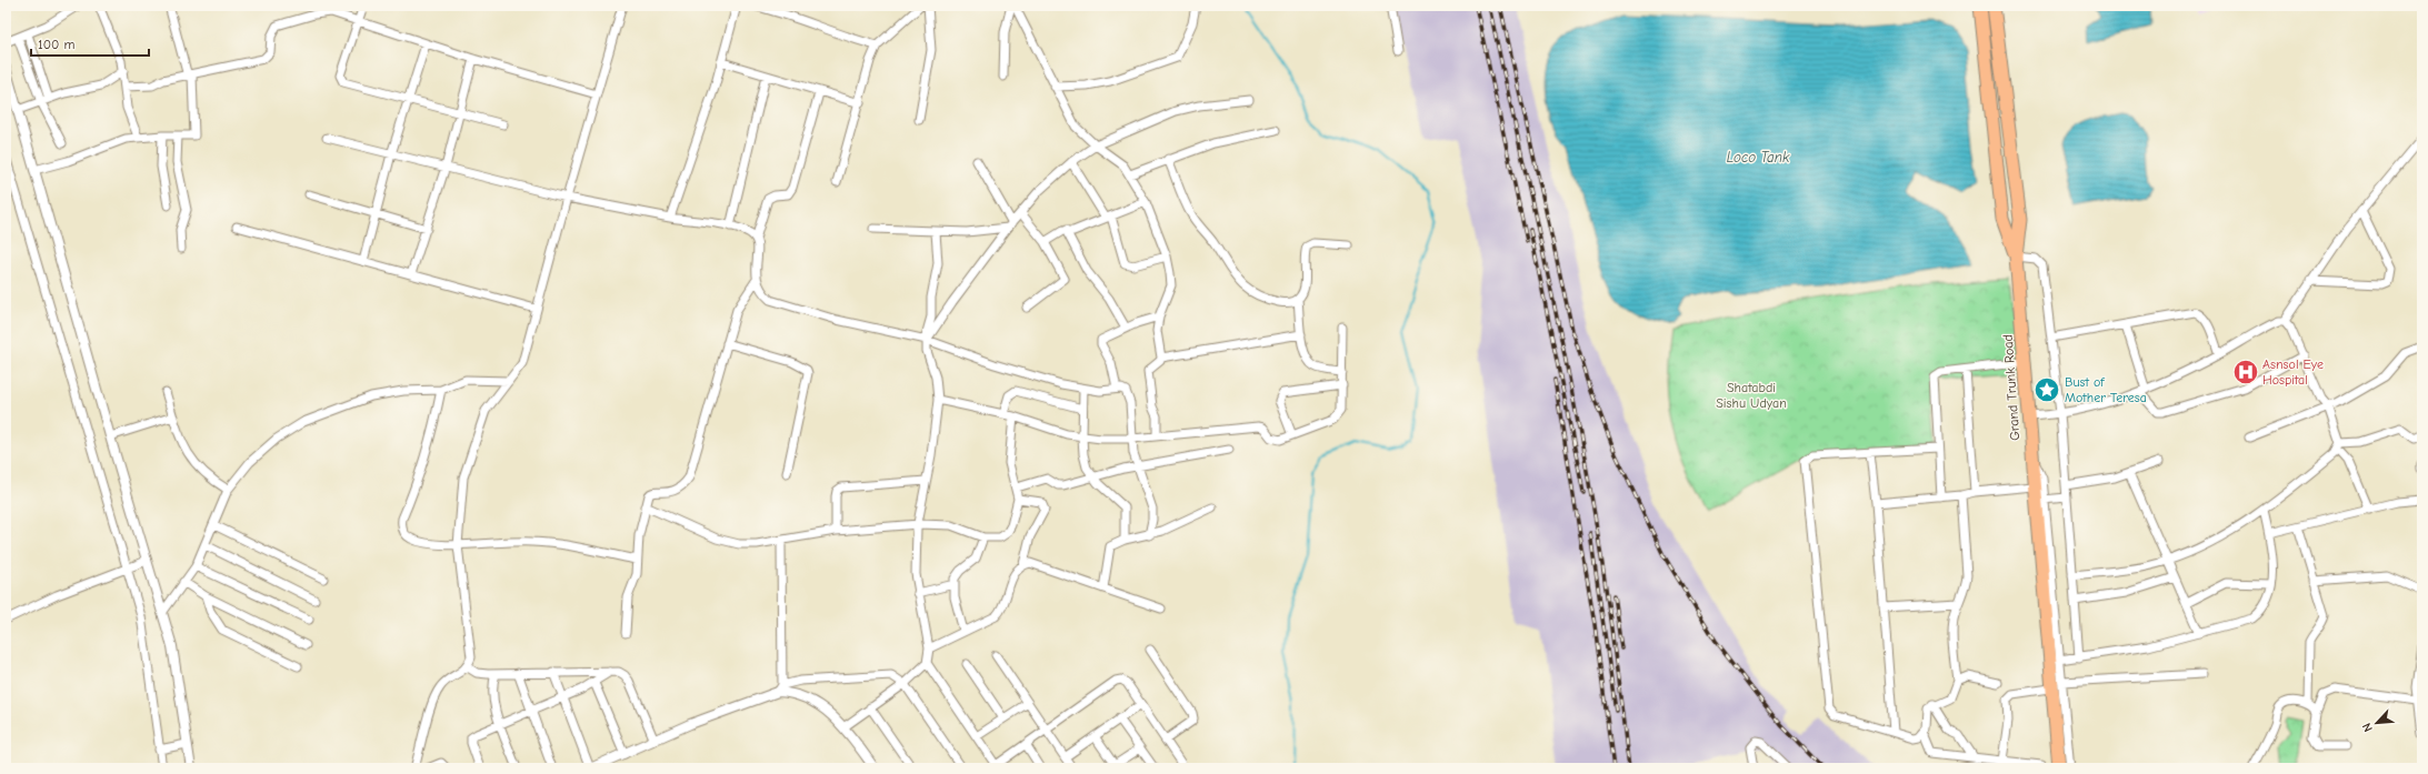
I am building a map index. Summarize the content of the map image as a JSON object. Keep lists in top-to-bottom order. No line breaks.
{"streets":{"main road":["Grand Trunk Road"]},"water":["Loco Tank"],"parks":["Shatabdi Sishu Udyan"],"places":{"hospital":["Asnsol Eye Hospital"],"place":["Bust of Mother Teresa"]},"scale_bar":"100 m","north":"bottom left"}
